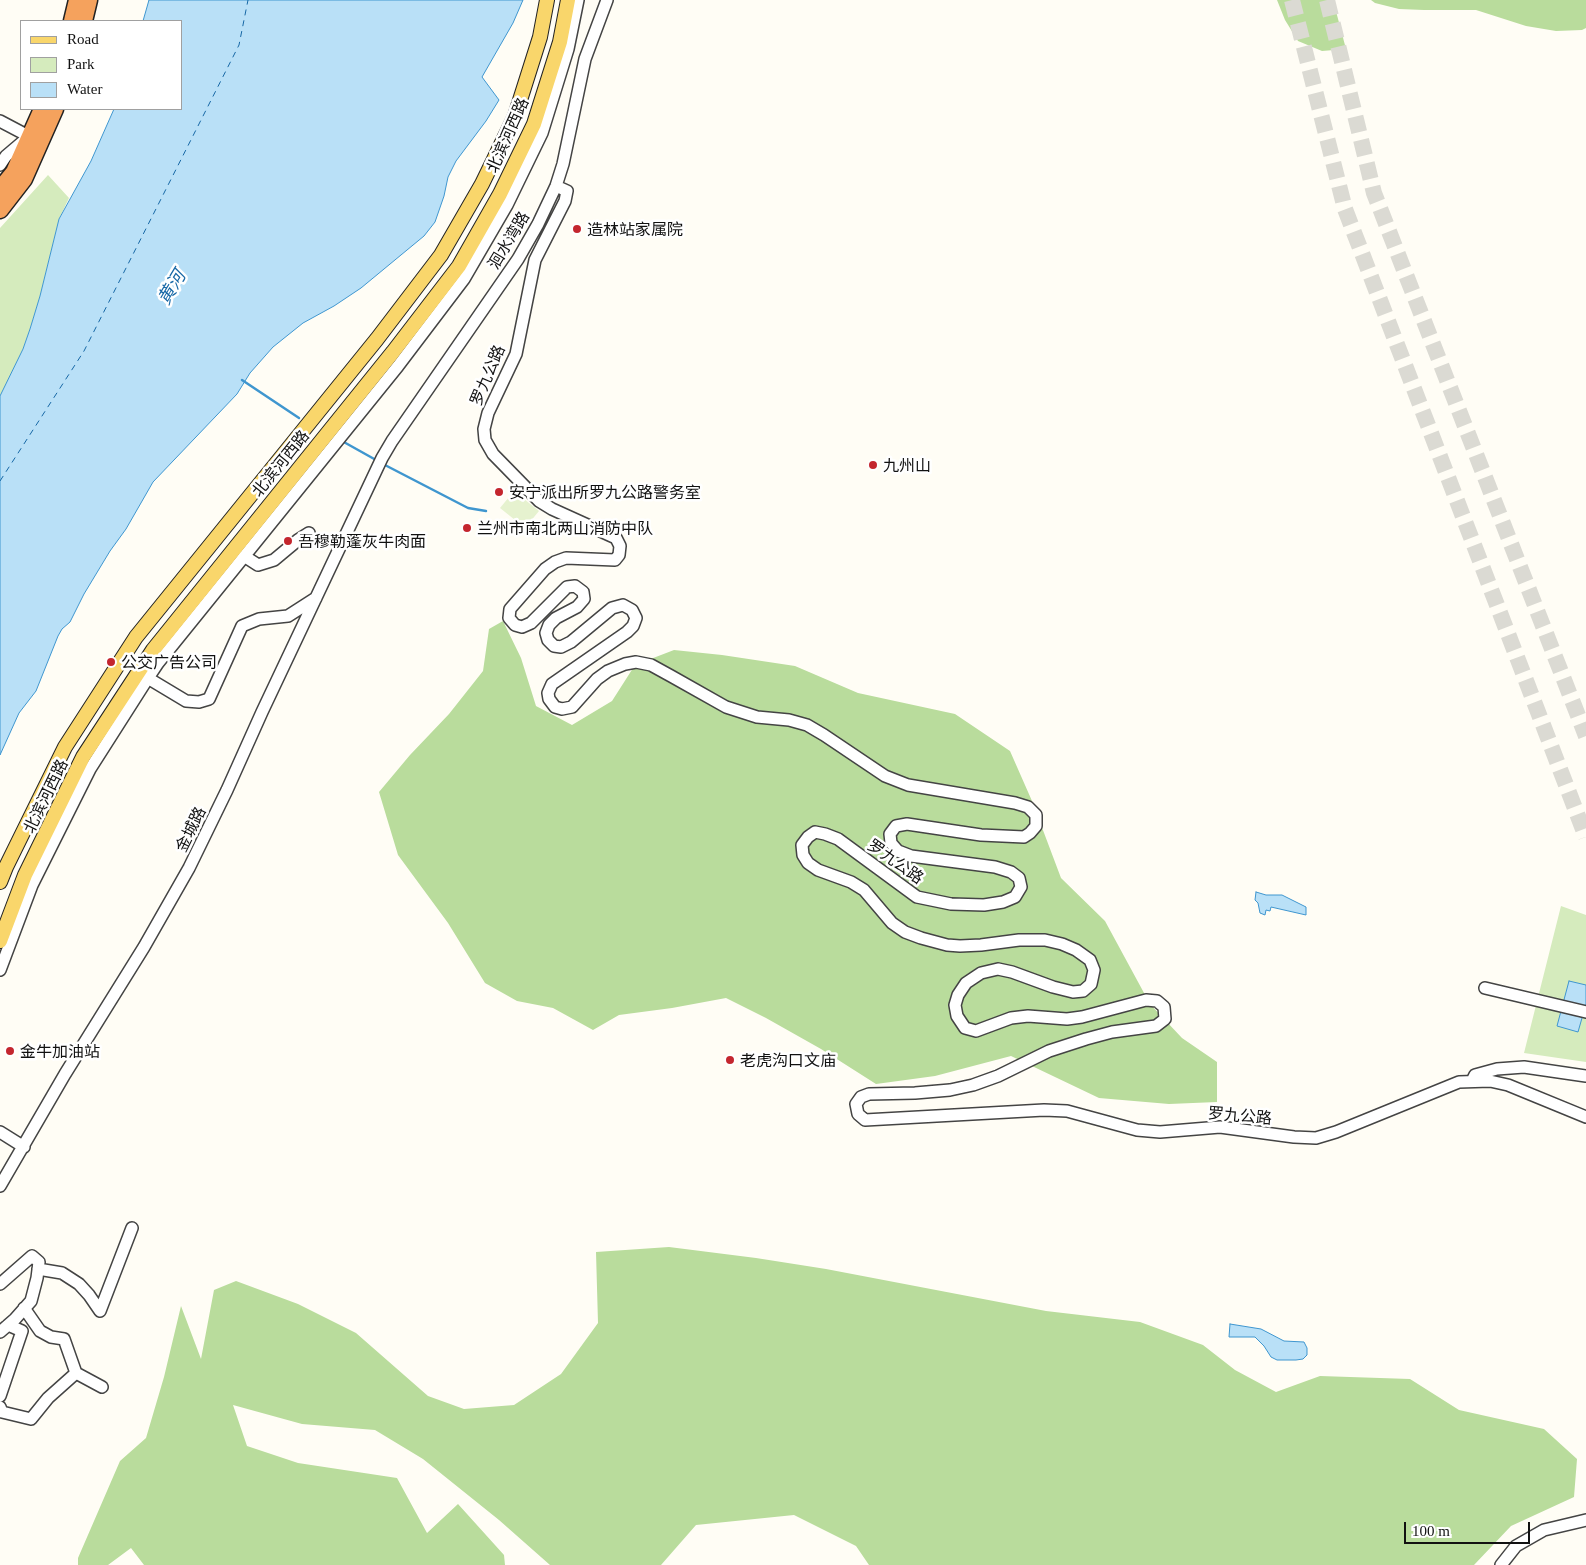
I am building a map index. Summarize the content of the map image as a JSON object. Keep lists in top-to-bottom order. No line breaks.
{"streets":{"main road":["北滨河西路"],"street":["洄水湾路","罗九公路","金城路"]},"crossings":[["洄水湾路","罗九公路"],["洄水湾路","金城路"]],"water":["黄河"],"places":["造林站家属院","九州山","安宁派出所罗九公路警务室","兰州市南北两山消防中队","吾穆勒蓬灰牛肉面","公交广告公司","金牛加油站","老虎沟口文庙"],"legend":["Road","Park","Water"],"scale_bar":"100 m"}
